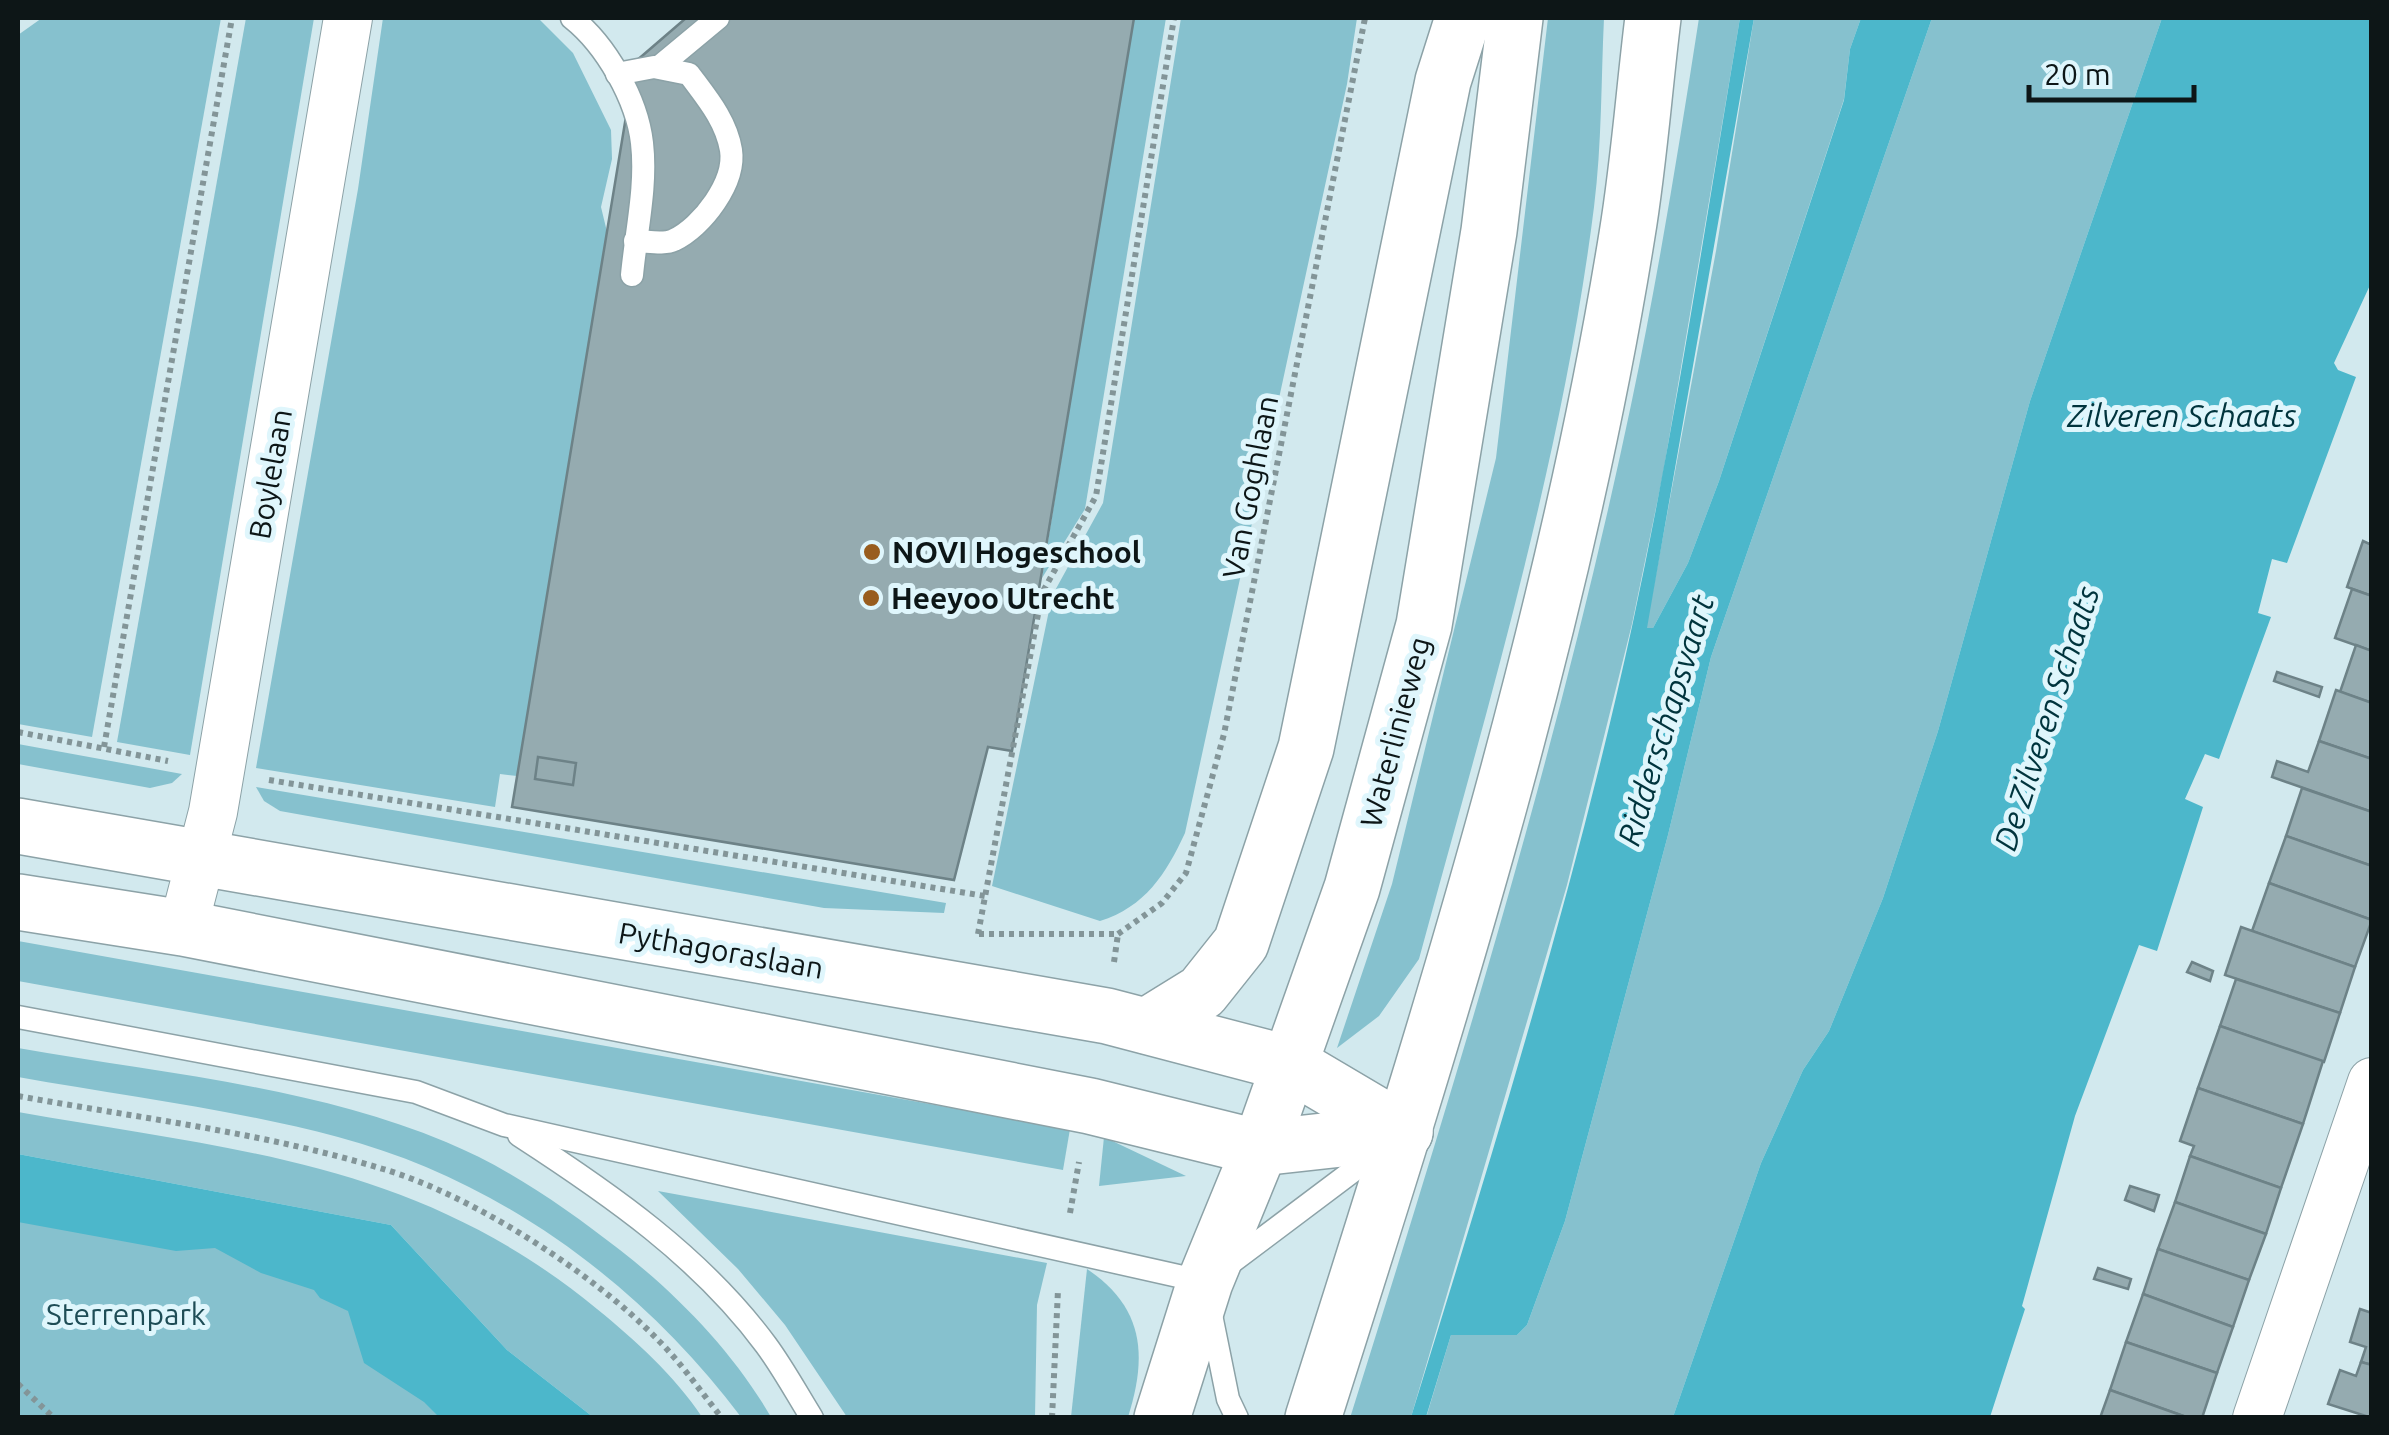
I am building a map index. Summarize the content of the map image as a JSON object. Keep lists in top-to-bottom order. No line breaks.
{"streets":{"main road":["Waterlinieweg","Pythagoraslaan"],"street":["Boylelaan"],"path":["Van Goghlaan"]},"crossings":[["Boylelaan","Pythagoraslaan"],["Waterlinieweg","Pythagoraslaan"]],"water":["Zilveren Schaats","De Zilveren Schaats","Ridderschapsvaart"],"parks":["Sterrenpark"],"places":["NOVI Hogeschool","Heeyoo Utrecht"],"scale_bar":"20 m"}
